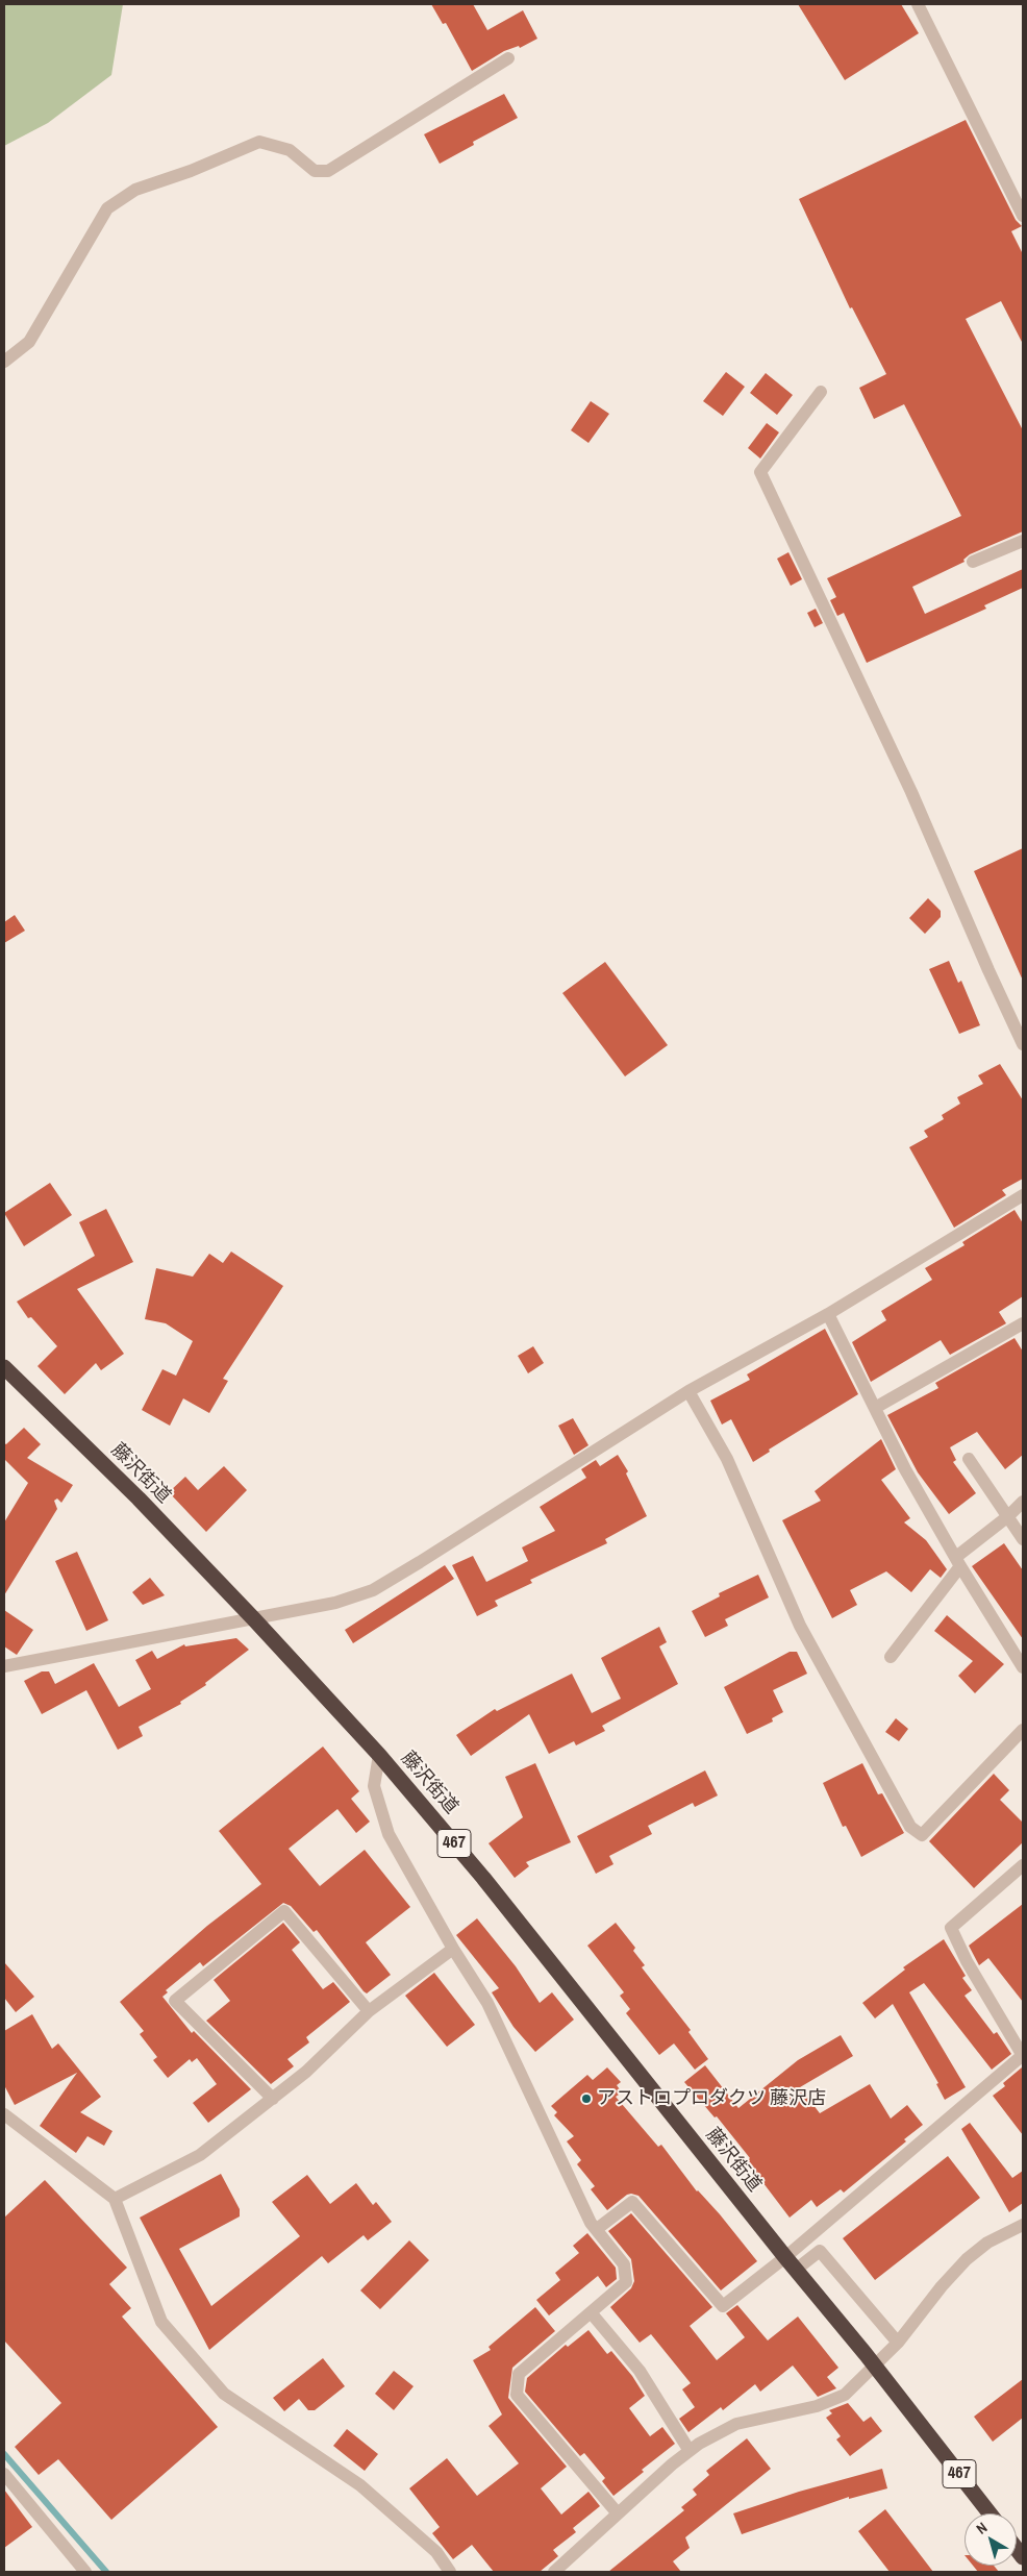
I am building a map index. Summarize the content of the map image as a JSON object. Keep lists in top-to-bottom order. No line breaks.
{"streets":{"highway":["藤沢街道","467"]},"places":["アストロプロダクツ 藤沢店"],"north":"top left"}
